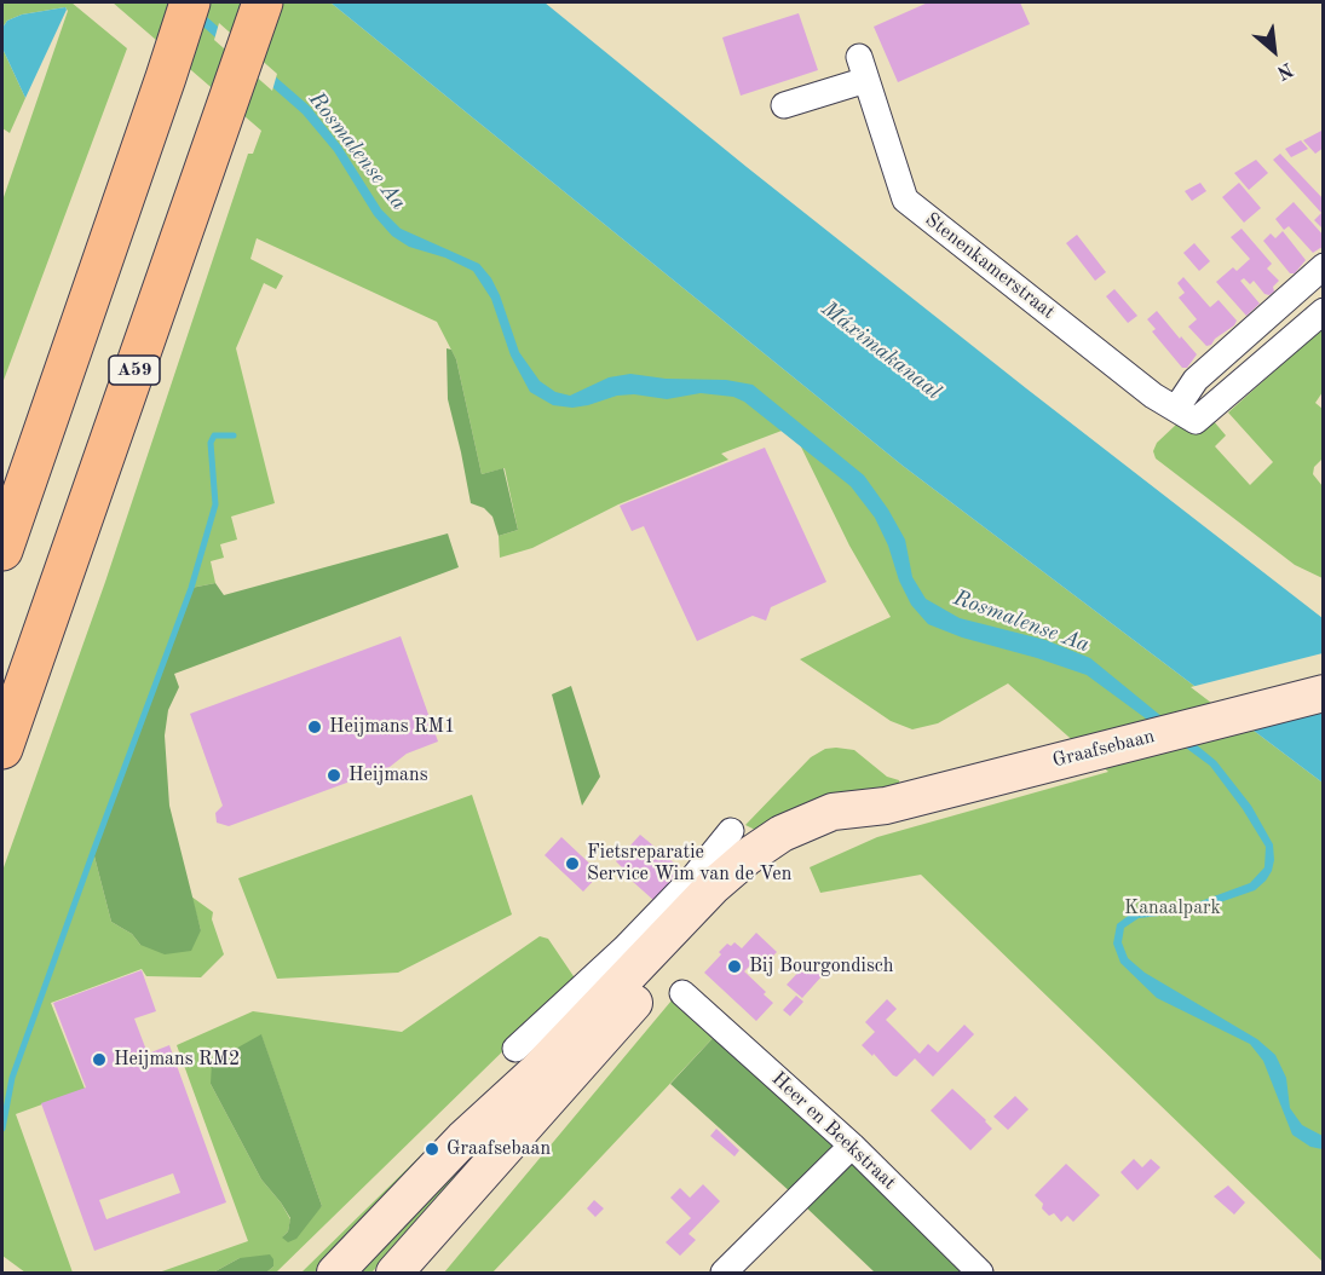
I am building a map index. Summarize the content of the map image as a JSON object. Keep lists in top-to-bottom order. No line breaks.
{"streets":{"highway":["A59"],"main road":["Graafsebaan"],"street":["Stenenkamerstraat","Heer en Beekstraat"]},"water":["Rosmalense Aa","Máximakanaal"],"parks":["Kanaalpark"],"places":["Heijmans RM1","Heijmans","Fietsreparatie Service Wim van de Ven","Bij Bourgondisch","Heijmans RM2","Graafsebaan"],"north":"bottom right"}
